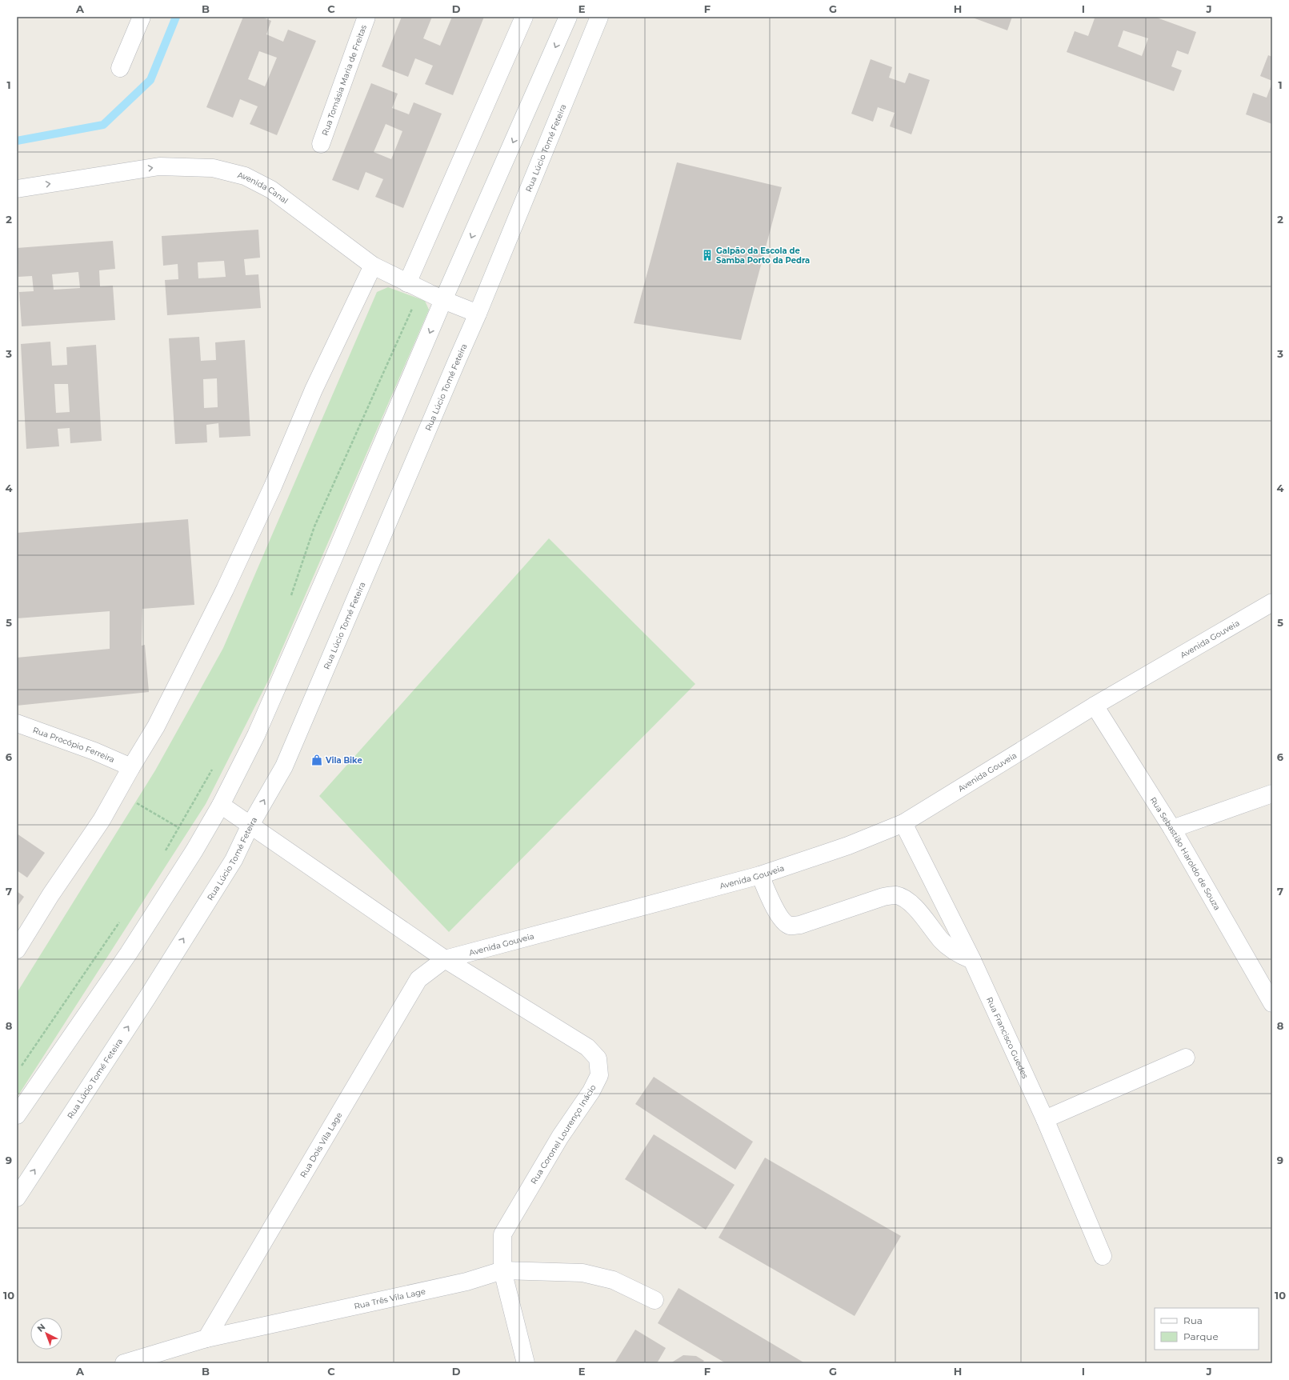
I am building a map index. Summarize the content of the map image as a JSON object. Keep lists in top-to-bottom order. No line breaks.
{"streets":{"street":["Rua Tomásia Maria de Freitas","Rua Lúcio Tomé Feteira","Avenida Canal","Avenida Gouveia","Rua Procópio Ferreira","Rua Sebastião Haroldo de Souza","Rua Francisco Guedes","Rua Coronel Lourenço Inácio","Rua Dois Vila Lage","Rua Três Vila Lage"]},"crossings":[["Rua Lúcio Tomé Feteira","Avenida Canal"],["Avenida Gouveia","Rua Sebastião Haroldo de Souza"],["Avenida Gouveia","Rua Francisco Guedes"],["Avenida Gouveia","Rua Coronel Lourenço Inácio"],["Avenida Gouveia","Rua Dois Vila Lage"],["Rua Coronel Lourenço Inácio","Rua Dois Vila Lage"],["Rua Coronel Lourenço Inácio","Rua Três Vila Lage"],["Rua Dois Vila Lage","Rua Três Vila Lage"]],"one_way":["Avenida Canal"],"places":{"building":["Galpão da Escola de Samba Porto da Pedra"],"shop":["Vila Bike"]},"legend":["Rua","Parque"],"north":"top left","grid":{"columns":["A","B","C","D","E","F","G","H","I","J"],"rows":["1","2","3","4","5","6","7","8","9","10"]}}
